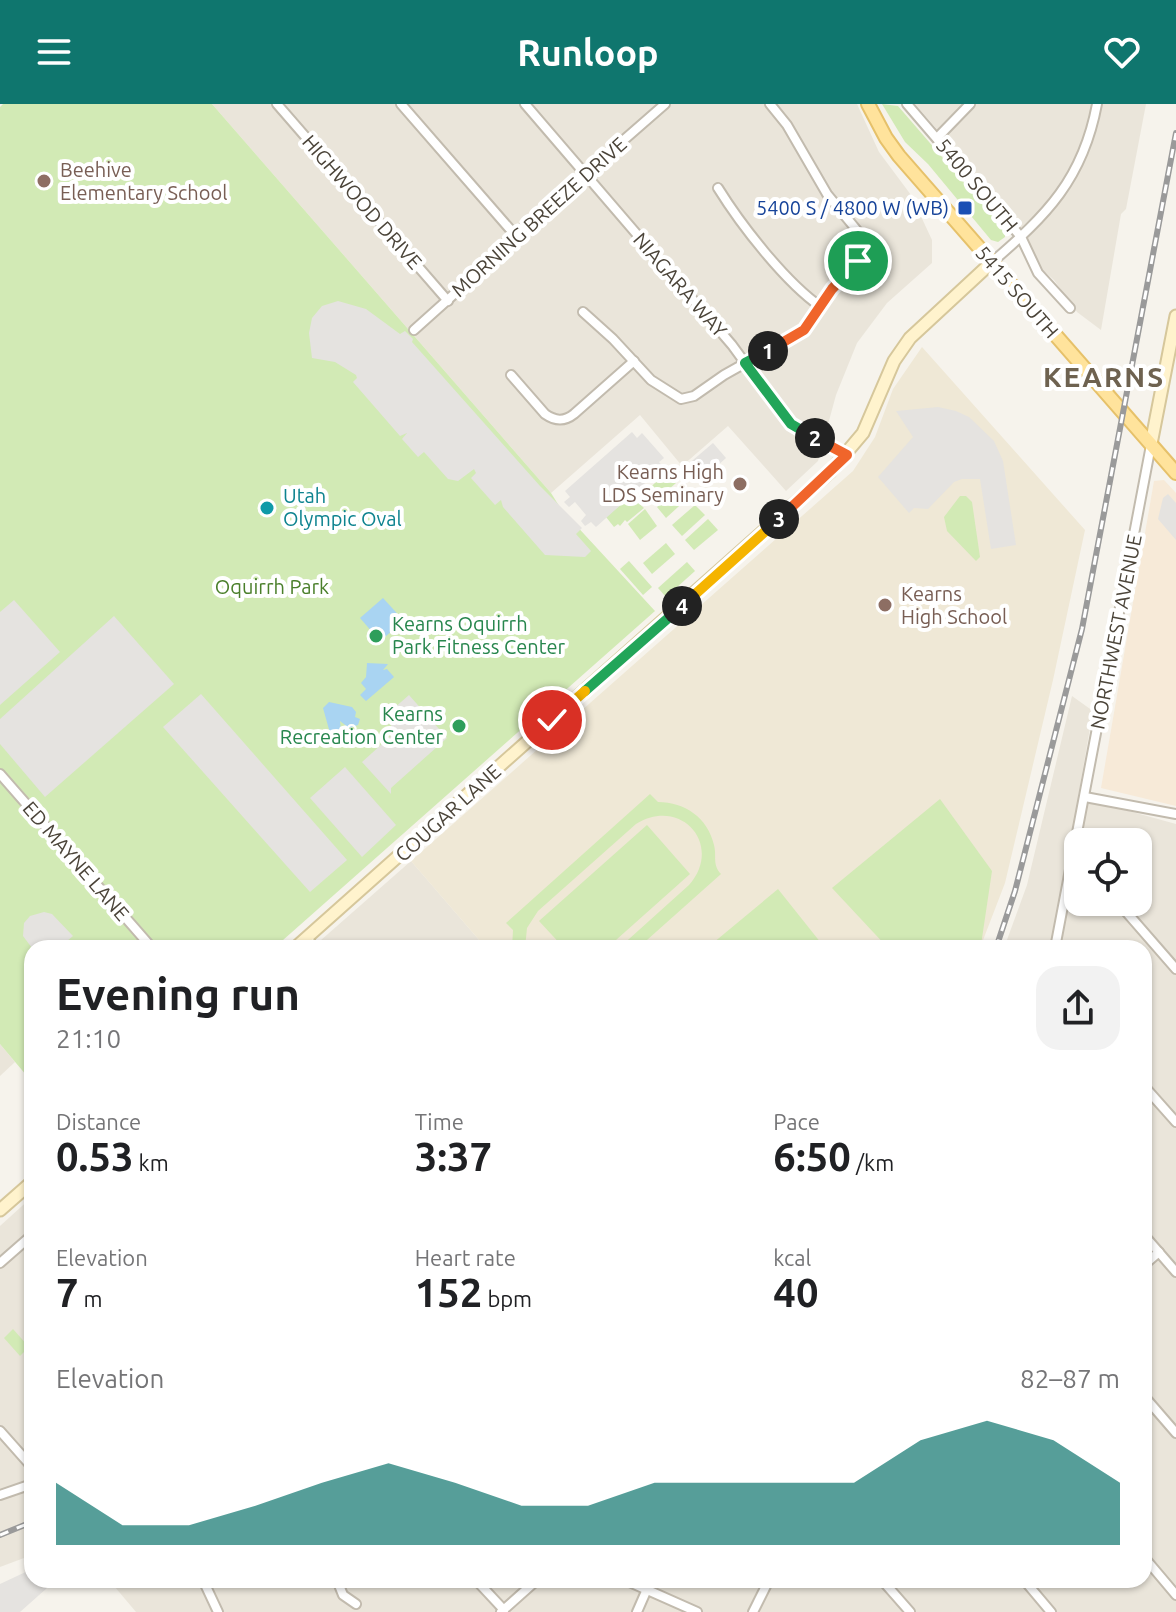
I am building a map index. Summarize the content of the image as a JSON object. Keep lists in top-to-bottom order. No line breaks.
{"streets":{"main road":["5415 SOUTH","NORTHWEST AVENUE","COUGAR LANE"],"street":["5400 SOUTH","HIGHWOOD DRIVE","MORNING BREEZE DRIVE","NIAGARA WAY","ED MAYNE LANE"]},"crossings":[["HIGHWOOD DRIVE","MORNING BREEZE DRIVE"],["MORNING BREEZE DRIVE","NIAGARA WAY"],["NIAGARA WAY","COUGAR LANE"],["5415 SOUTH","NORTHWEST AVENUE"],["5415 SOUTH","COUGAR LANE"]],"districts":["KEARNS"],"parks":["Oquirrh Park"],"places":{"other":["Beehive Elementary School","Kearns High LDS Seminary","Utah Olympic Oval","Kearns High School","Kearns Oquirrh Park Fitness Center","Kearns Recreation Center"],"transit":["5400 S / 4800 W (WB)"]},"page":{"header":"Runloop","pins":["1","2","3","4"],"heading":["Evening run","21:10"],"stats":[["Distance","0.53 km"],["Time","3:37"],["Pace","6:50 /km"],["Elevation","7 m"],["Heart rate","152 bpm"],["kcal","40"]],"chart":["Elevation","82–87 m"]}}
